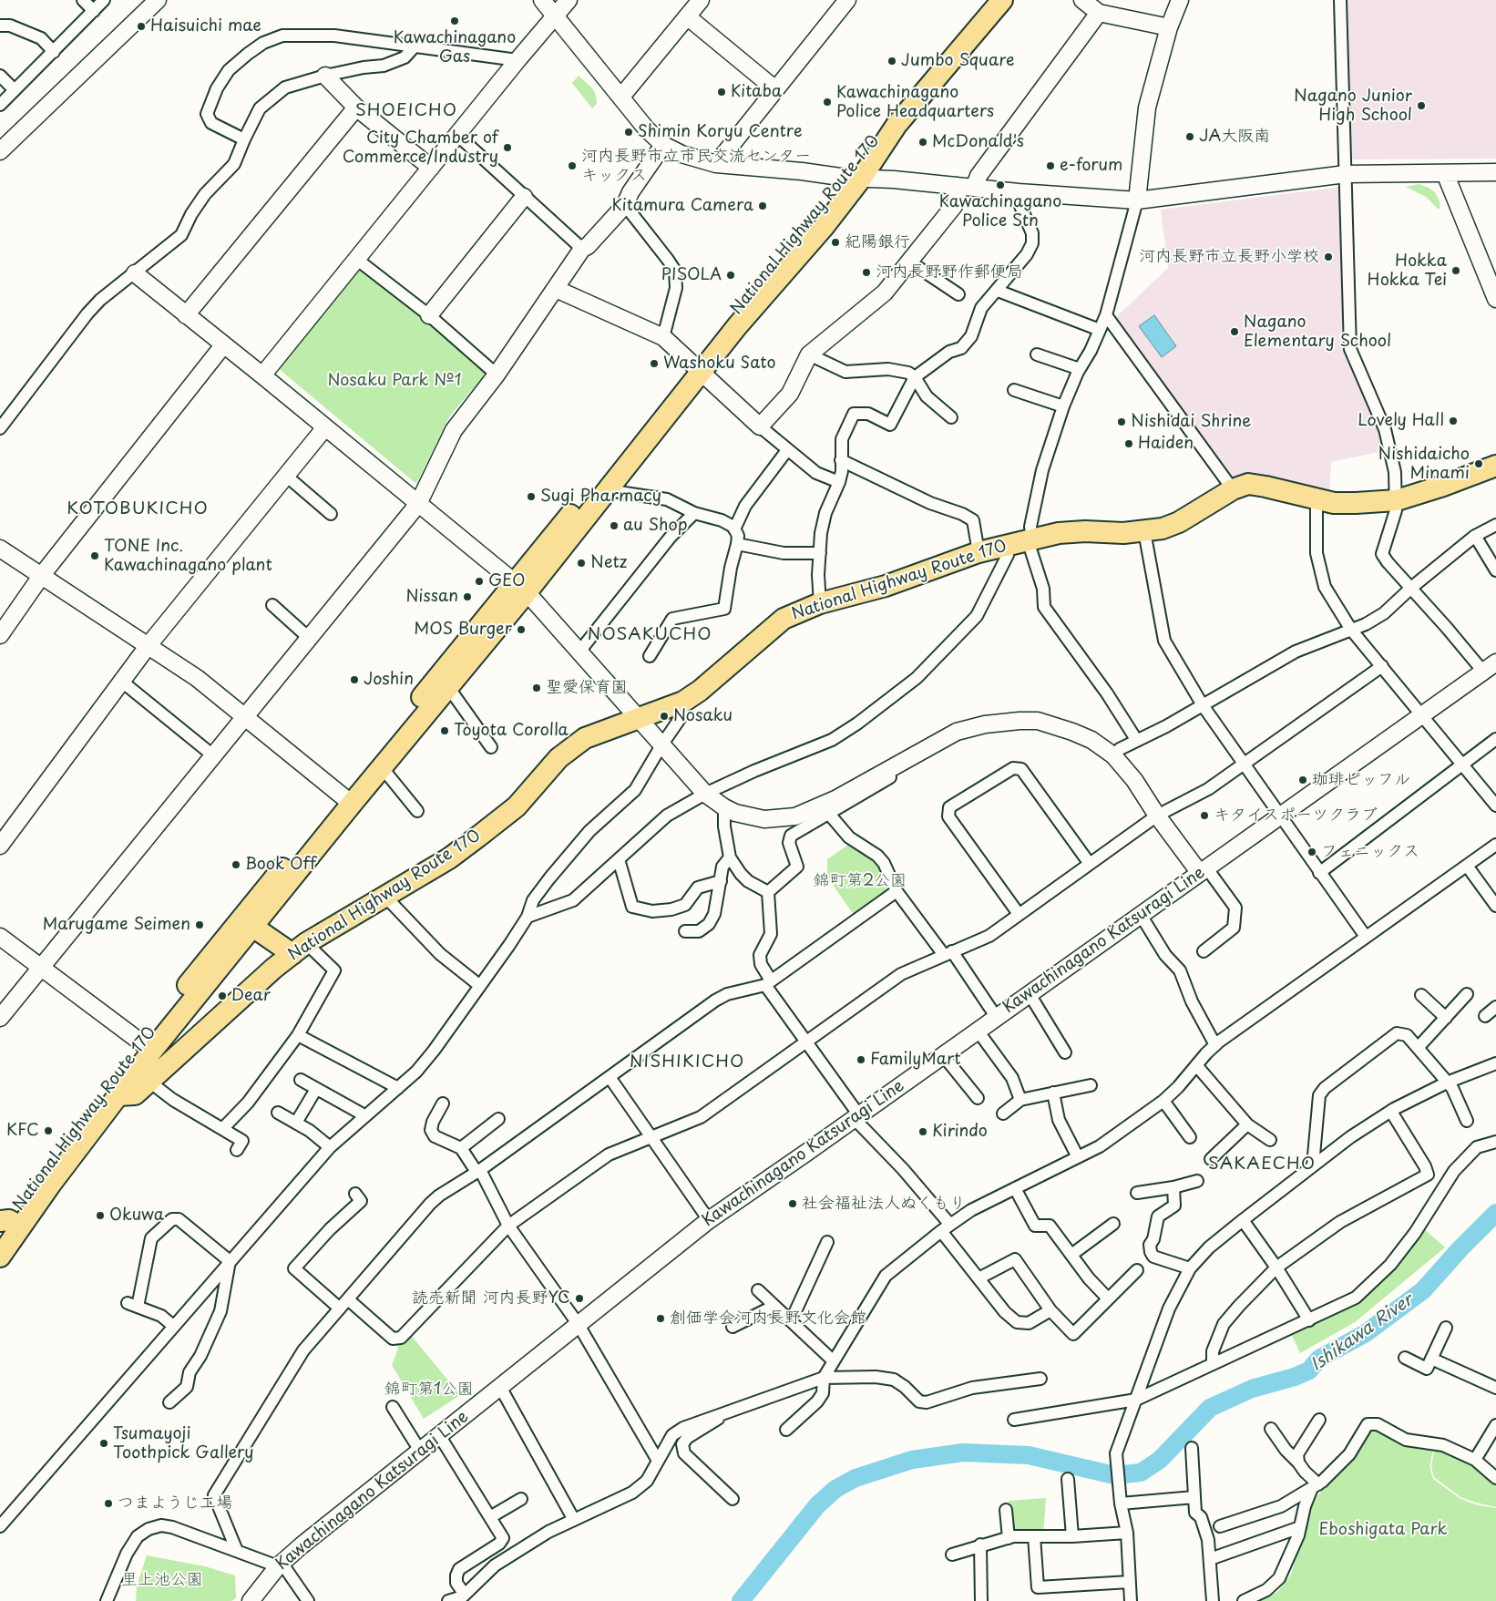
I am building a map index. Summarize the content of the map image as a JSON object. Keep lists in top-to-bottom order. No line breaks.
{"streets":{"highway":["National Highway Route 170"],"street":["Kawachinagano Katsuragi Line"]},"districts":["SHOEICHO","KOTOBUKICHO","NOSAKUCHO","NISHIKICHO","SAKAECHO"],"water":["Ishikawa River"],"parks":["Nosaku Park №1","錦町第2公園","錦町第1公園","Eboshigata Park","里上池公園"],"places":["Kawachinagano Gas","Haisuichi mae","Jumbo Square","Kitaba","Kawachinagano Police Headquarters","Nagano Junior High School","Shimin Koryu Centre","JA大阪南","McDonald's","City Chamber of Commerce/Industry","河内長野市立市民交流センター キックス","e-forum","Kawachinagano Police Stn","Kitamura Camera","紀陽銀行","河内長野市立長野小学校","Hokka Hokka Tei","河内長野野作郵便局","PISOLA","Nagano Elementary School","Washoku Sato","Lovely Hall","Nishidai Shrine","Haiden","Nishidaicho Minami","Sugi Pharmacy","au Shop","TONE Inc. Kawachinagano plant","Netz","GEO","Nissan","MOS Burger","Joshin","聖愛保育園","Nosaku","Toyota Corolla","珈琲ピッフル","キタイスポーツクラブ","フェニックス","Book Off","Marugame Seimen","Dear","FamilyMart","KFC","Kirindo","社会福祉法人ぬくもり","Okuwa","読売新聞 河内長野YC","創価学会河内長野文化会館","Tsumayoji Toothpick Gallery","つまようじ工場"]}
